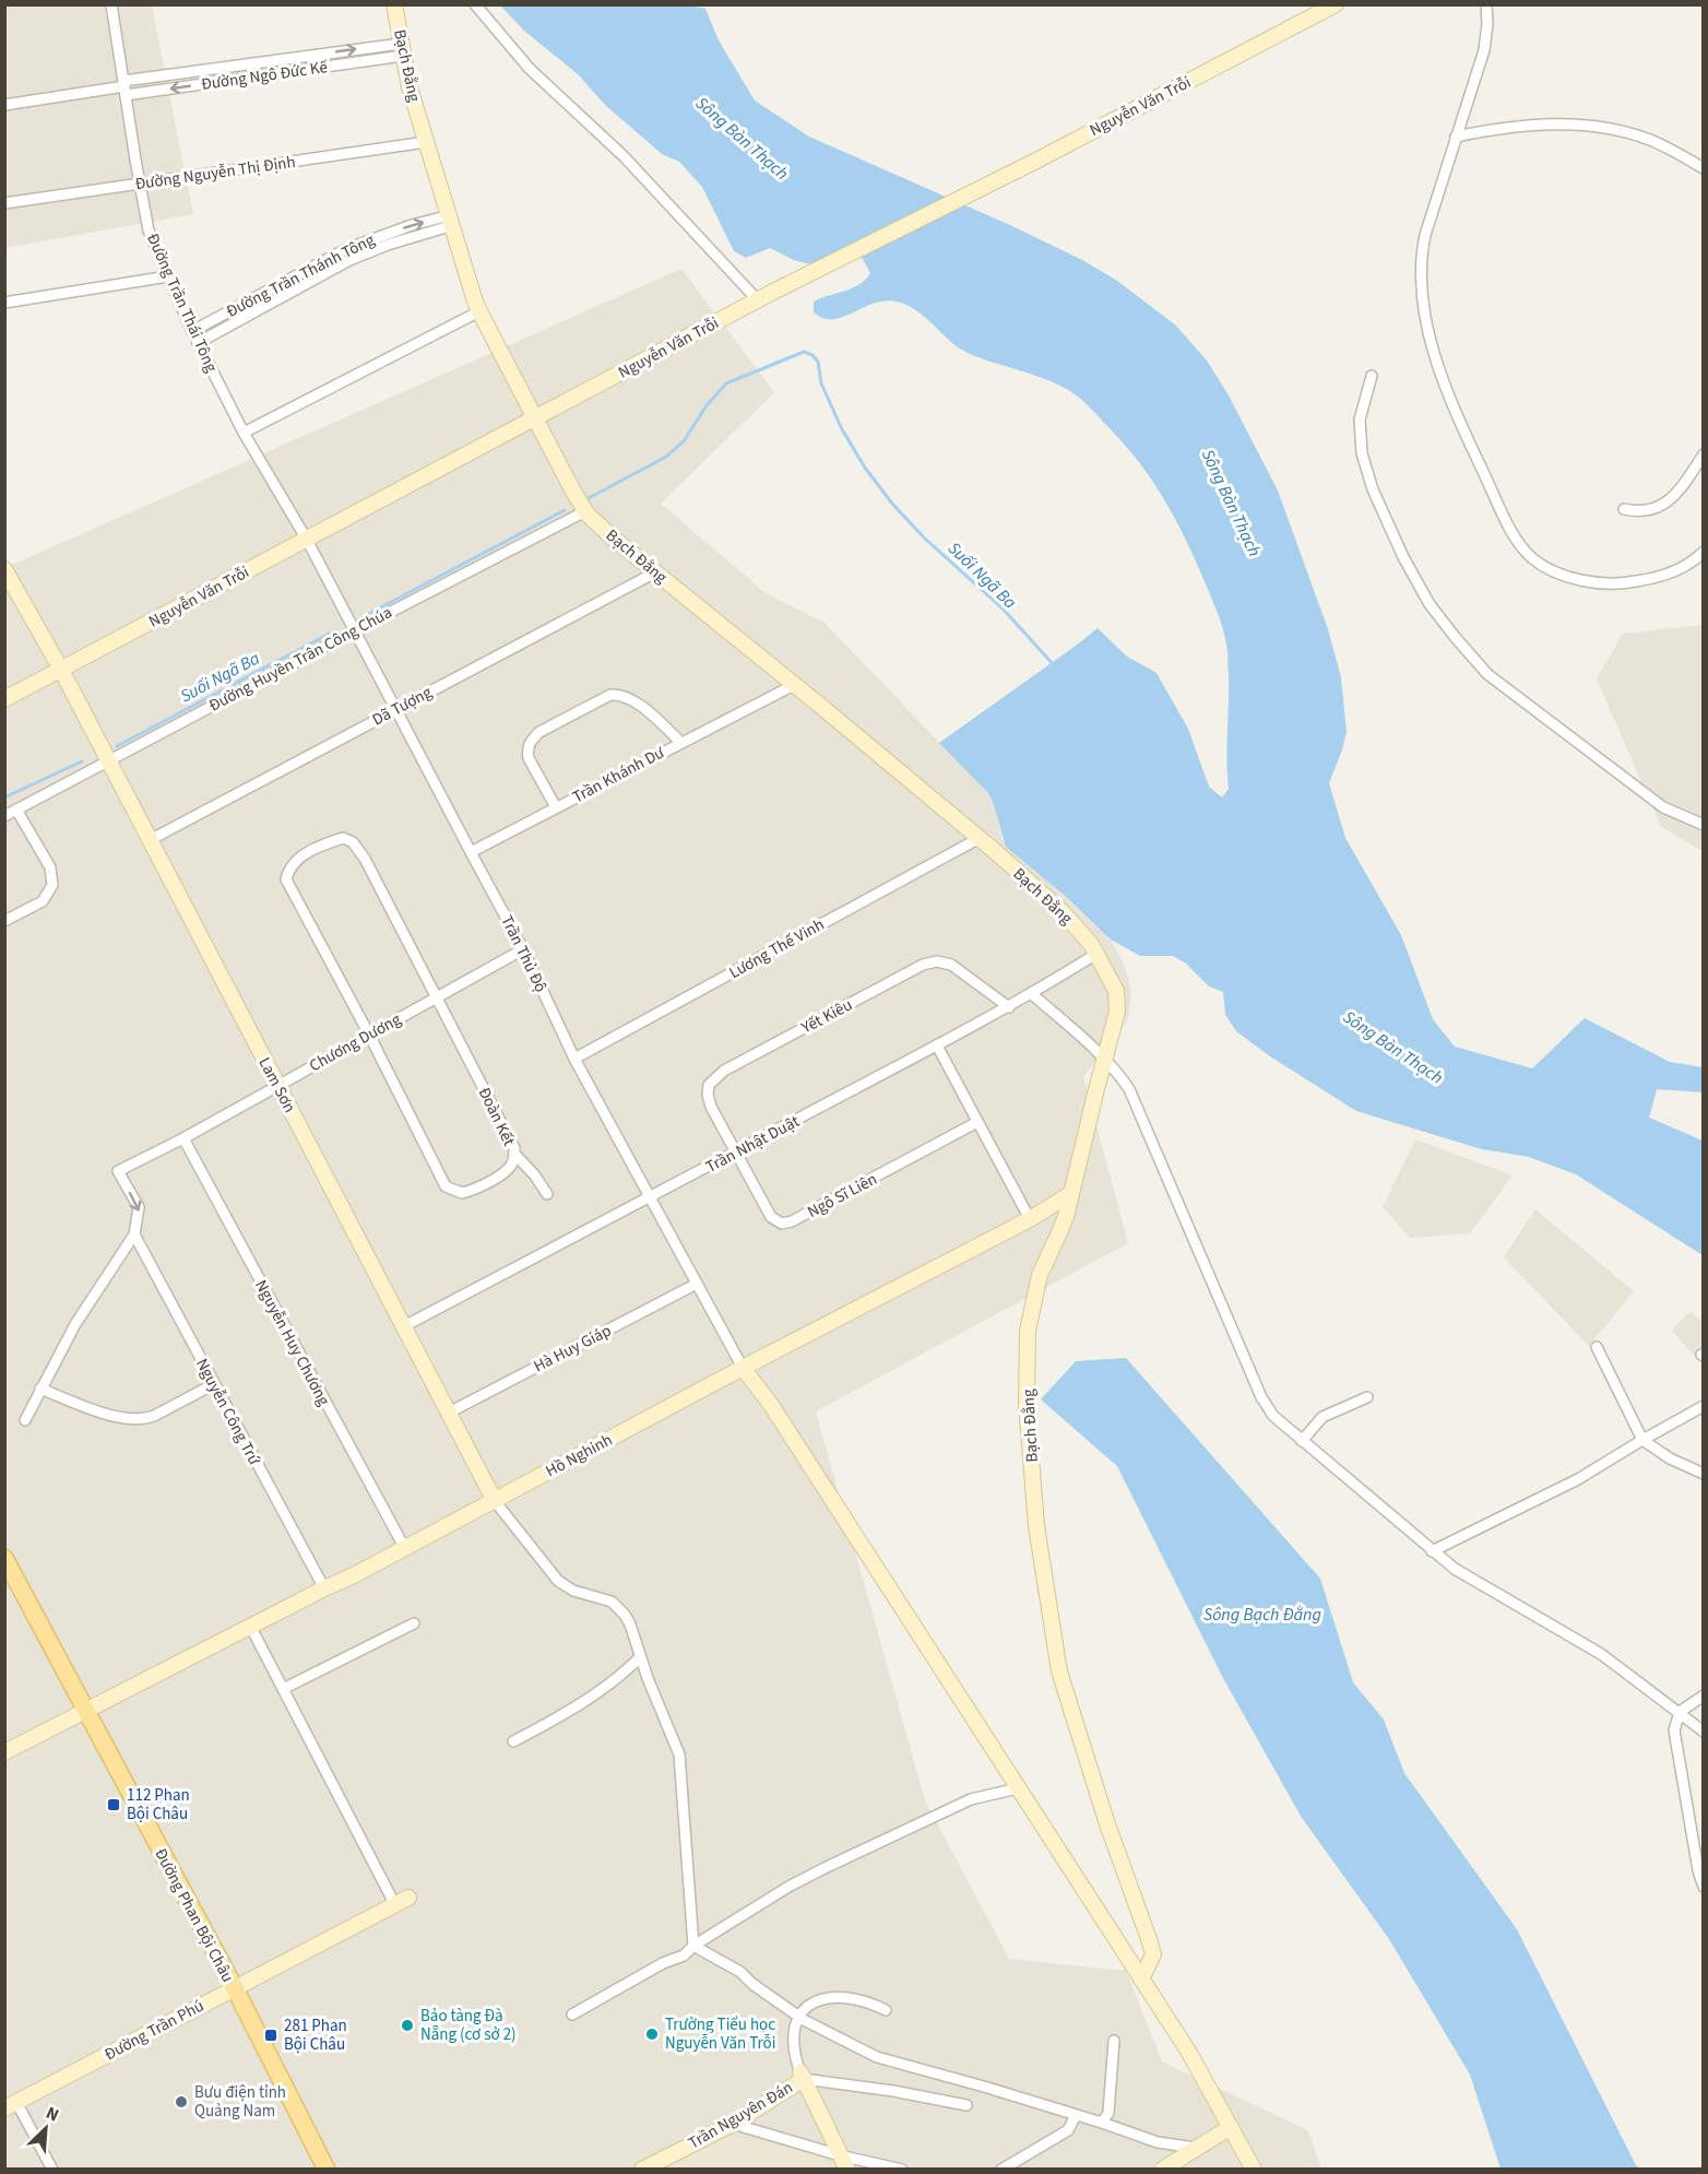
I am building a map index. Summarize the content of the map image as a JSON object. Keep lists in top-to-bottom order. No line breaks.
{"streets":{"main road":["Đường Phan Bội Châu"],"street":["Bạch Đằng","Đường Ngô Đức Kế","Nguyễn Văn Trỗi","Đường Nguyễn Thị Định","Đường Trần Thánh Tông","Đường Trần Thái Tông","Đường Huyền Trân Công Chúa","Dã Tượng","Trần Khánh Dư","Lương Thế Vinh","Trần Thủ Độ","Yết Kiêu","Chương Dương","Lam Sơn","Đoàn Kết","Trần Nhật Duật","Ngô Sĩ Liên","Nguyễn Huy Chương","Hà Huy Giáp","Nguyễn Công Trứ","Hồ Nghinh","Đường Trần Phú","Trần Nguyên Đán"]},"crossings":[["Bạch Đằng","Đường Ngô Đức Kế"],["Bạch Đằng","Nguyễn Văn Trỗi"],["Bạch Đằng","Đường Nguyễn Thị Định"],["Bạch Đằng","Đường Trần Thánh Tông"],["Bạch Đằng","Đường Huyền Trân Công Chúa"],["Bạch Đằng","Dã Tượng"],["Bạch Đằng","Trần Khánh Dư"],["Bạch Đằng","Lương Thế Vinh"],["Bạch Đằng","Trần Nhật Duật"],["Bạch Đằng","Hồ Nghinh"],["Đường Ngô Đức Kế","Đường Trần Thái Tông"],["Nguyễn Văn Trỗi","Đường Trần Thái Tông"],["Nguyễn Văn Trỗi","Trần Thủ Độ"],["Nguyễn Văn Trỗi","Lam Sơn"],["Đường Nguyễn Thị Định","Đường Trần Thái Tông"],["Đường Trần Thánh Tông","Đường Trần Thái Tông"],["Đường Trần Thái Tông","Trần Thủ Độ"],["Đường Huyền Trân Công Chúa","Trần Thủ Độ"],["Đường Huyền Trân Công Chúa","Lam Sơn"],["Dã Tượng","Trần Thủ Độ"],["Dã Tượng","Lam Sơn"],["Trần Khánh Dư","Trần Thủ Độ"],["Lương Thế Vinh","Trần Thủ Độ"],["Trần Thủ Độ","Chương Dương"],["Trần Thủ Độ","Trần Nhật Duật"],["Trần Thủ Độ","Hà Huy Giáp"],["Trần Thủ Độ","Hồ Nghinh"],["Yết Kiêu","Trần Nhật Duật"],["Yết Kiêu","Ngô Sĩ Liên"],["Chương Dương","Lam Sơn"],["Chương Dương","Đoàn Kết"],["Chương Dương","Nguyễn Huy Chương"],["Chương Dương","Nguyễn Công Trứ"],["Lam Sơn","Trần Nhật Duật"],["Lam Sơn","Hà Huy Giáp"],["Lam Sơn","Hồ Nghinh"],["Trần Nhật Duật","Ngô Sĩ Liên"],["Nguyễn Huy Chương","Hồ Nghinh"],["Nguyễn Công Trứ","Hồ Nghinh"],["Hồ Nghinh","Đường Phan Bội Châu"],["Đường Phan Bội Châu","Đường Trần Phú"]],"water":["Sông Bàn Thạch","Suối Ngã Ba","Sông Bạch Đằng"],"places":{"transit":["112 Phan Bội Châu","281 Phan Bội Châu"],"other":["Bảo tàng Đà Nẵng (cơ sở 2)","Trường Tiểu học Nguyễn Văn Trỗi","Bưu điện tỉnh Quảng Nam"]},"north":"top right"}
